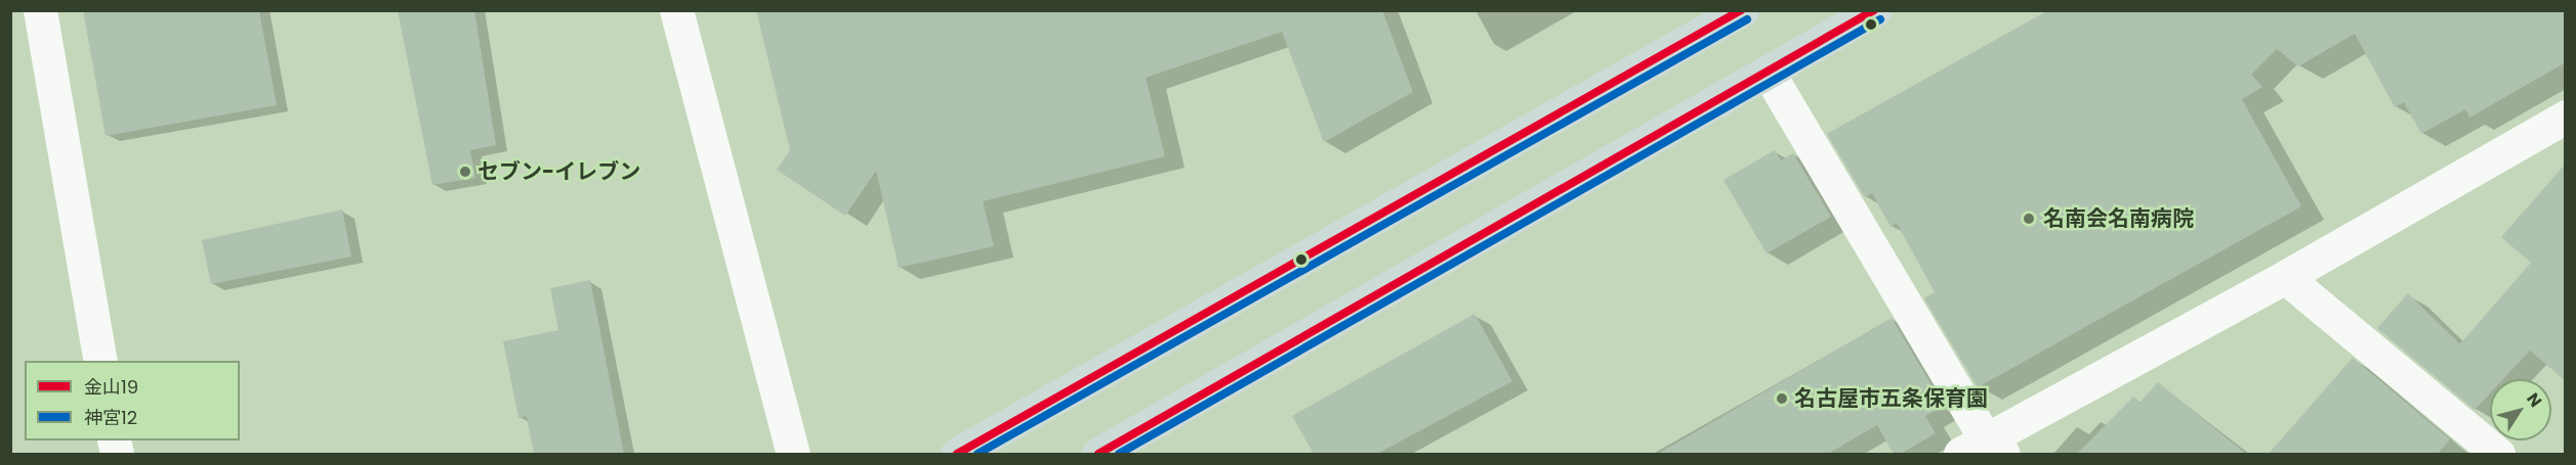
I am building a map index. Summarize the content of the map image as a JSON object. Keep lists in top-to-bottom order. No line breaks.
{"places":["セブン-イレブン","名南会名南病院","名古屋市五条保育園"],"lines":["transit line 金山19","transit line 神宮12"],"legend":["金山19","神宮12"],"north":"top right"}
